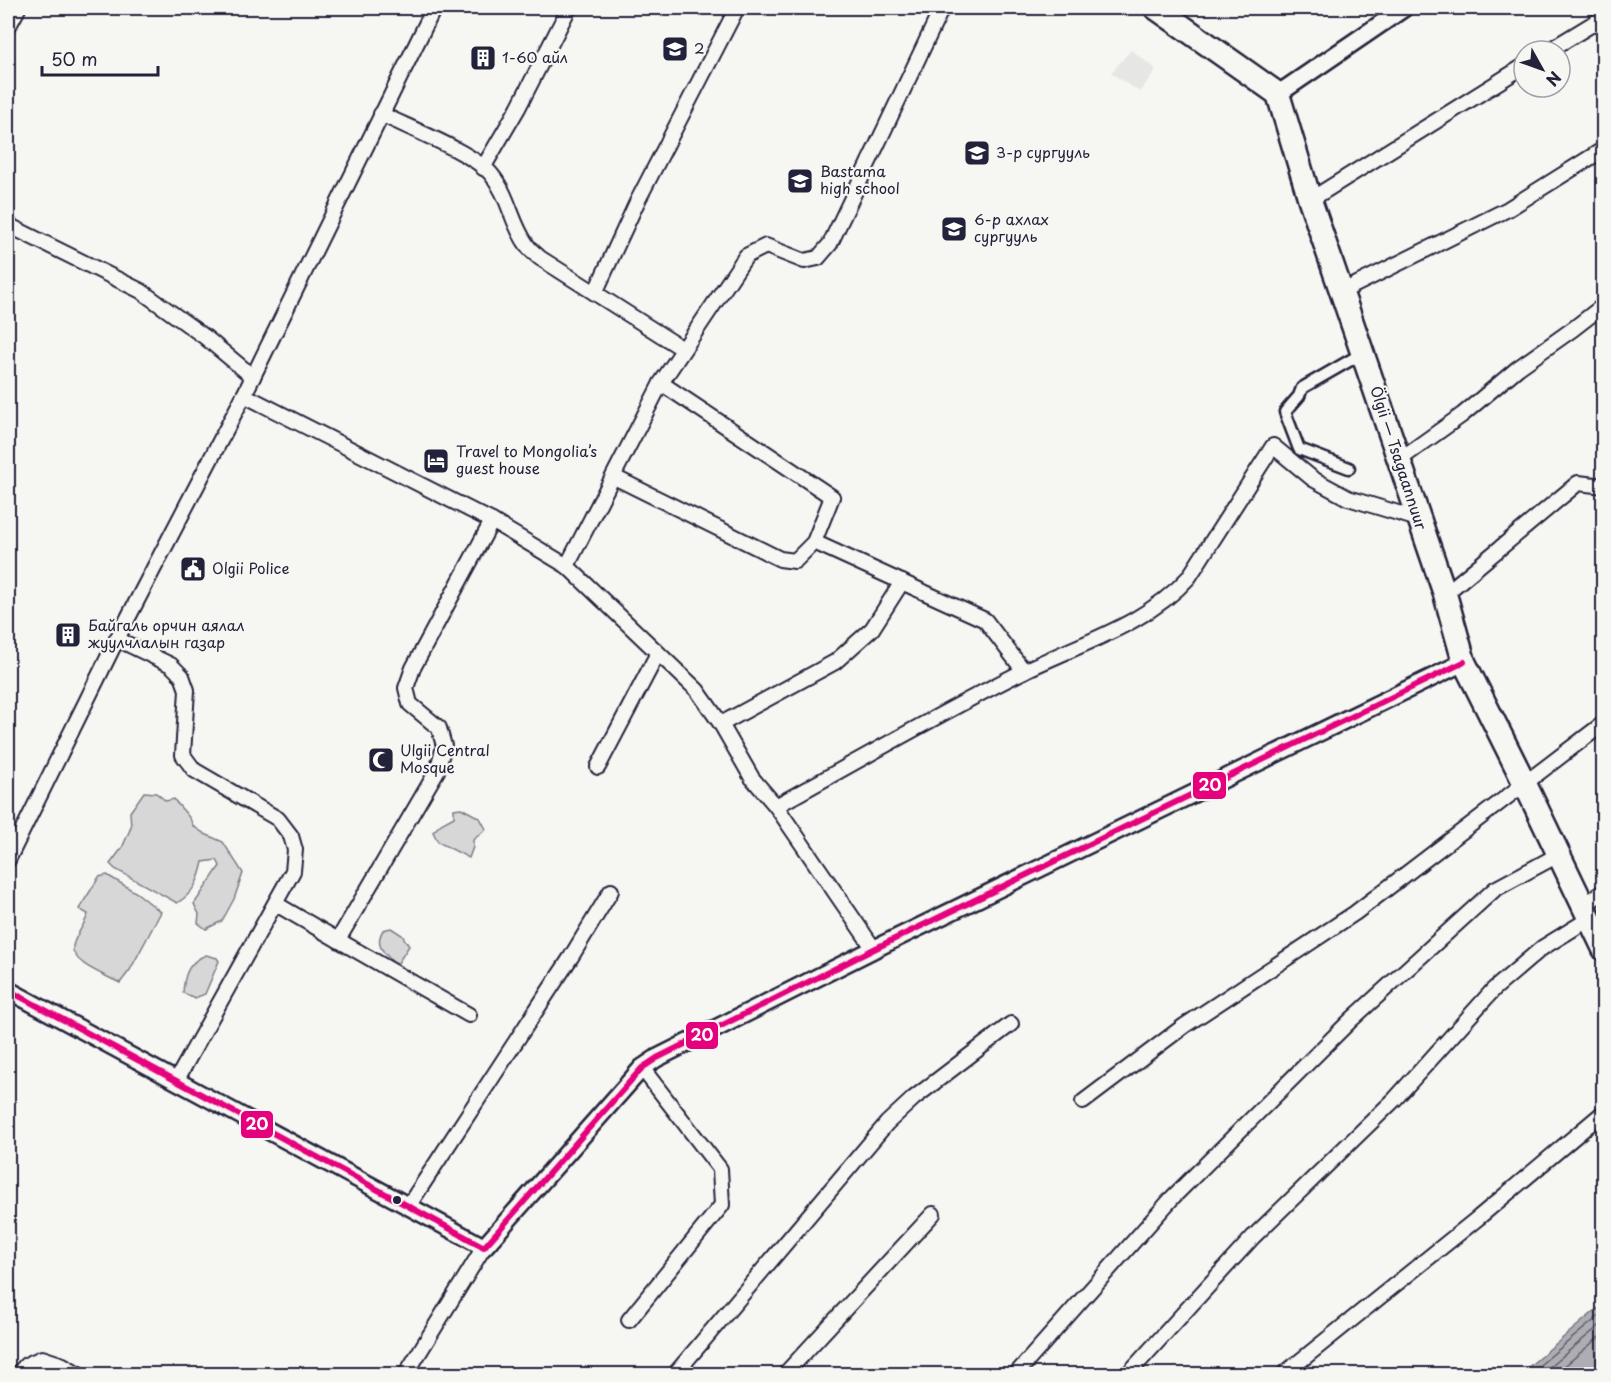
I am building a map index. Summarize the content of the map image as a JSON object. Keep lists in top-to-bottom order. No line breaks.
{"streets":{"highway":["Ölgii — Tsagaannuur"]},"places":{"school or university":["2","3-р сургууль","Bastama high school","6-р ахлах сургууль"],"building":["1-60 айл","Байгаль орчин аялал жуулчлалын газар"],"hotel":["Travel to Mongolia’s guest house"],"public building":["Olgii Police"],"mosque":["Ulgii Central Mosque"]},"lines":["transit line 20"],"scale_bar":"50 m","north":"bottom right"}
